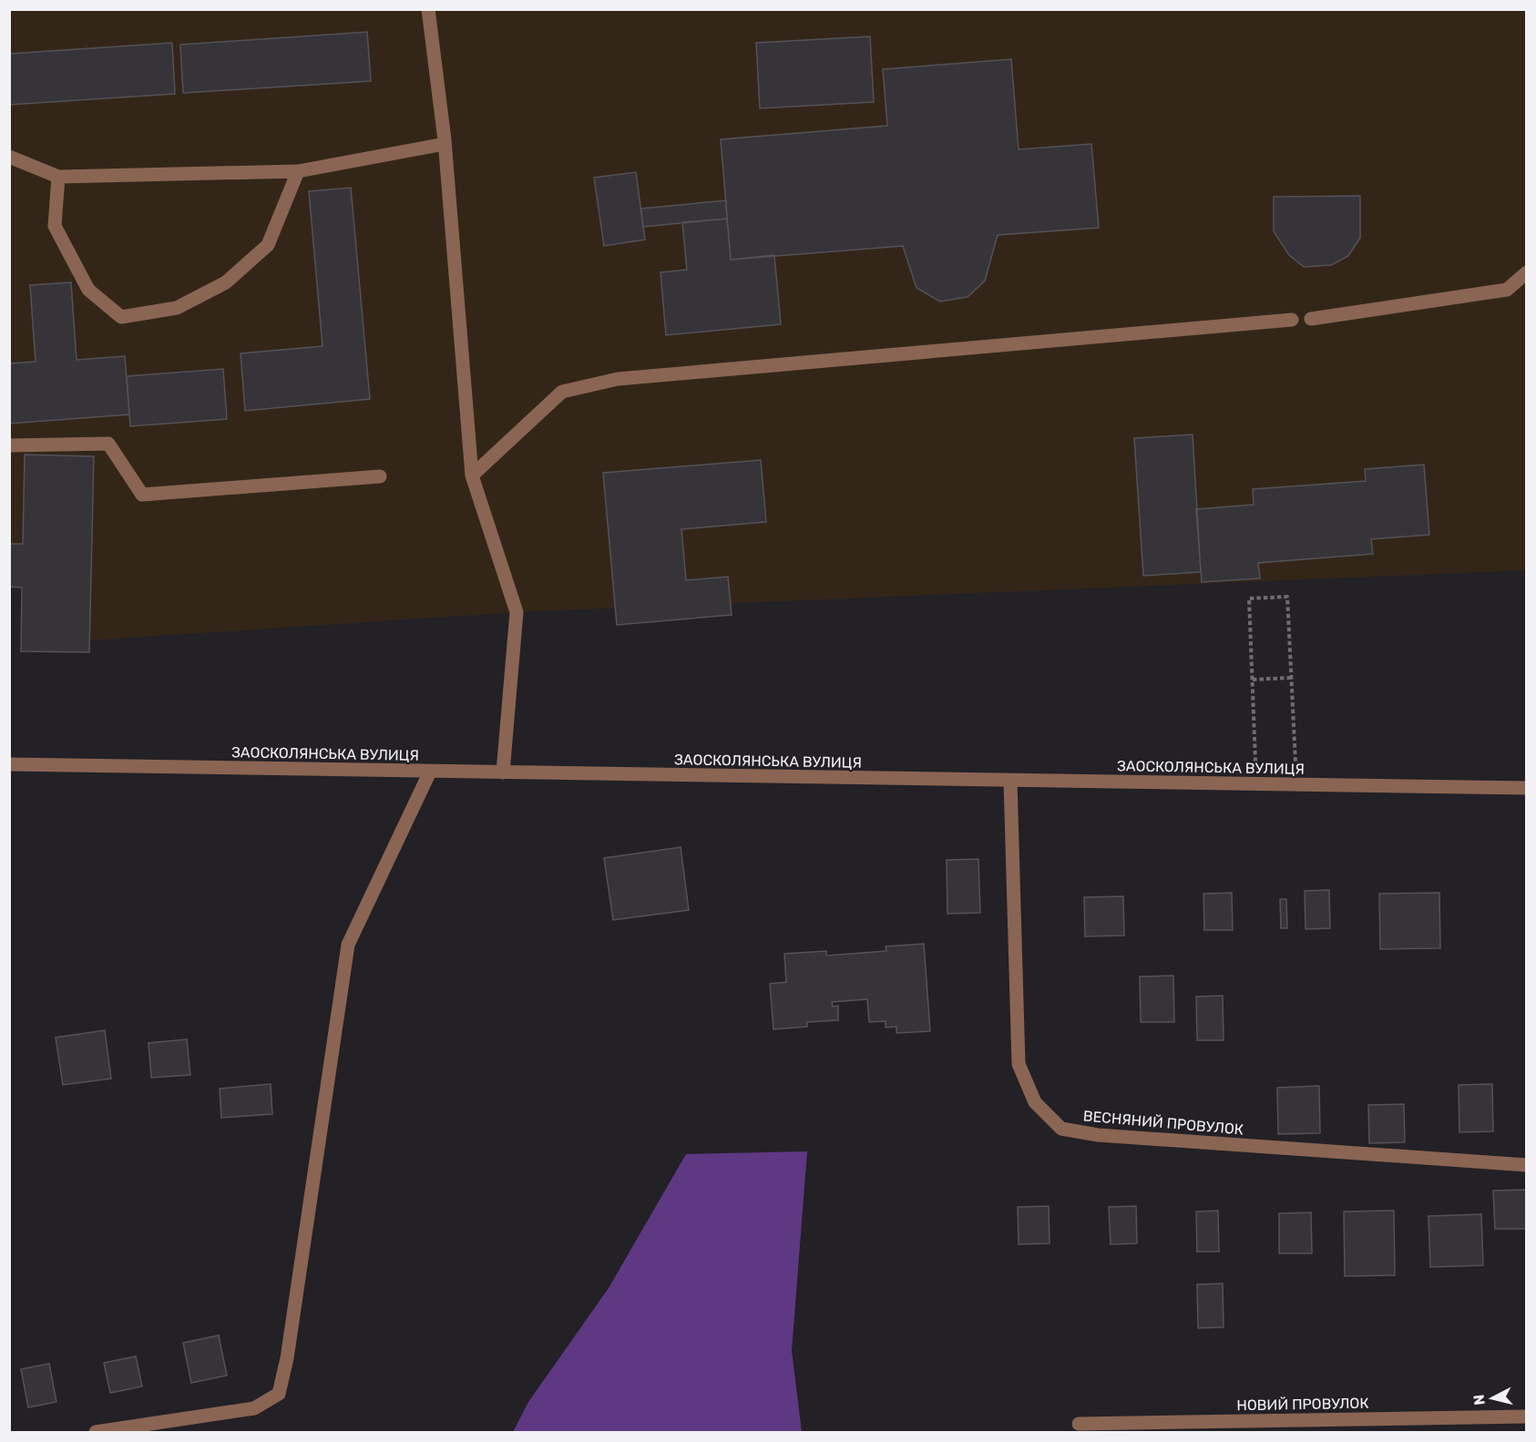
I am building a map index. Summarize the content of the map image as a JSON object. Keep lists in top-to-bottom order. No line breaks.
{"streets":{"street":["ЗАОСКОЛЯНСЬКА ВУЛИЦЯ","ВЕСНЯНИЙ ПРОВУЛОК","НОВИЙ ПРОВУЛОК"]},"crossings":[["ЗАОСКОЛЯНСЬКА ВУЛИЦЯ","ВЕСНЯНИЙ ПРОВУЛОК"]],"north":"left"}
